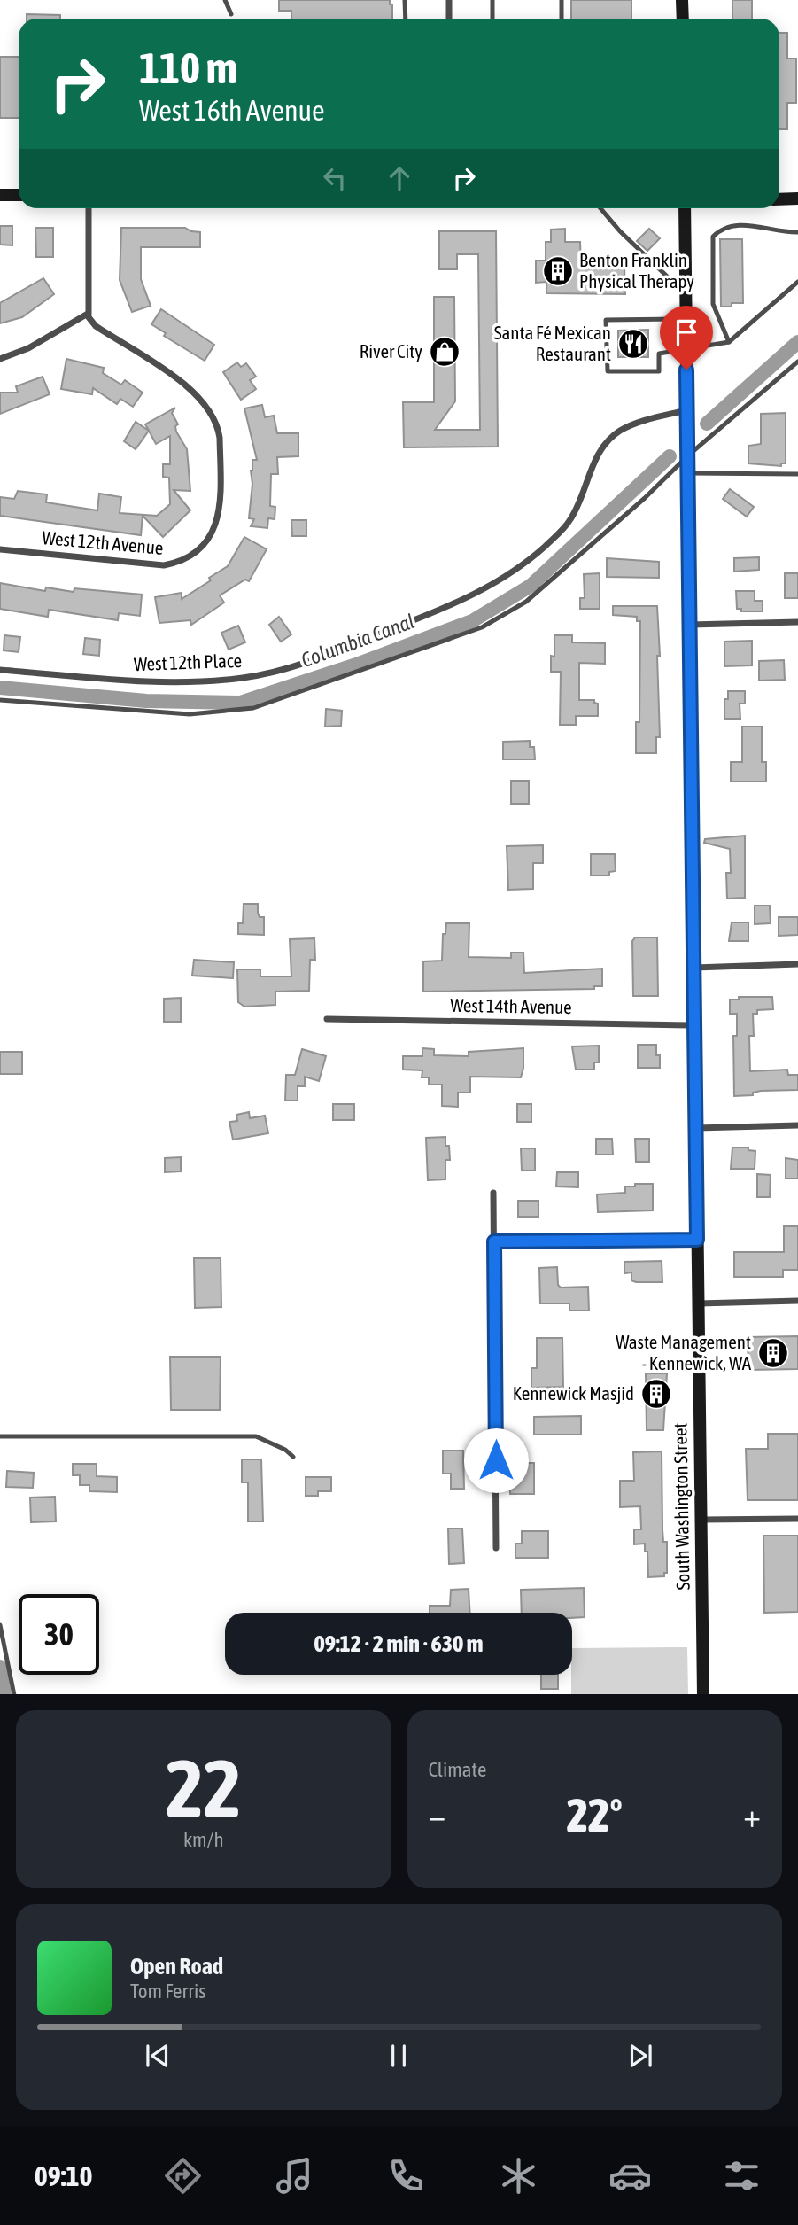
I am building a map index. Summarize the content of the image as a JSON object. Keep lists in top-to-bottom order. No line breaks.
{"streets":{"main road":["South Washington Street"],"street":["West 12th Avenue","West 12th Place","West 14th Avenue"]},"crossings":[["West 12th Place","South Washington Street"],["West 14th Avenue","South Washington Street"]],"water":["Columbia Canal"],"places":{"building":["Benton Franklin Physical Therapy","Waste Management - Kennewick, WA","Kennewick Masjid"],"restaurant":["Santa Fé Mexican Restaurant"],"shop":["River City"]},"page":{"turn":["110 m","West 16th Avenue"],"limit":"30","trip":"09:12 · 2 min · 630 m","tile":[["22","km/h"],"Climate"],"heat":["−","22°","+"],"song":["Open Road","Tom Ferris"],"tabs":"09:10"}}
